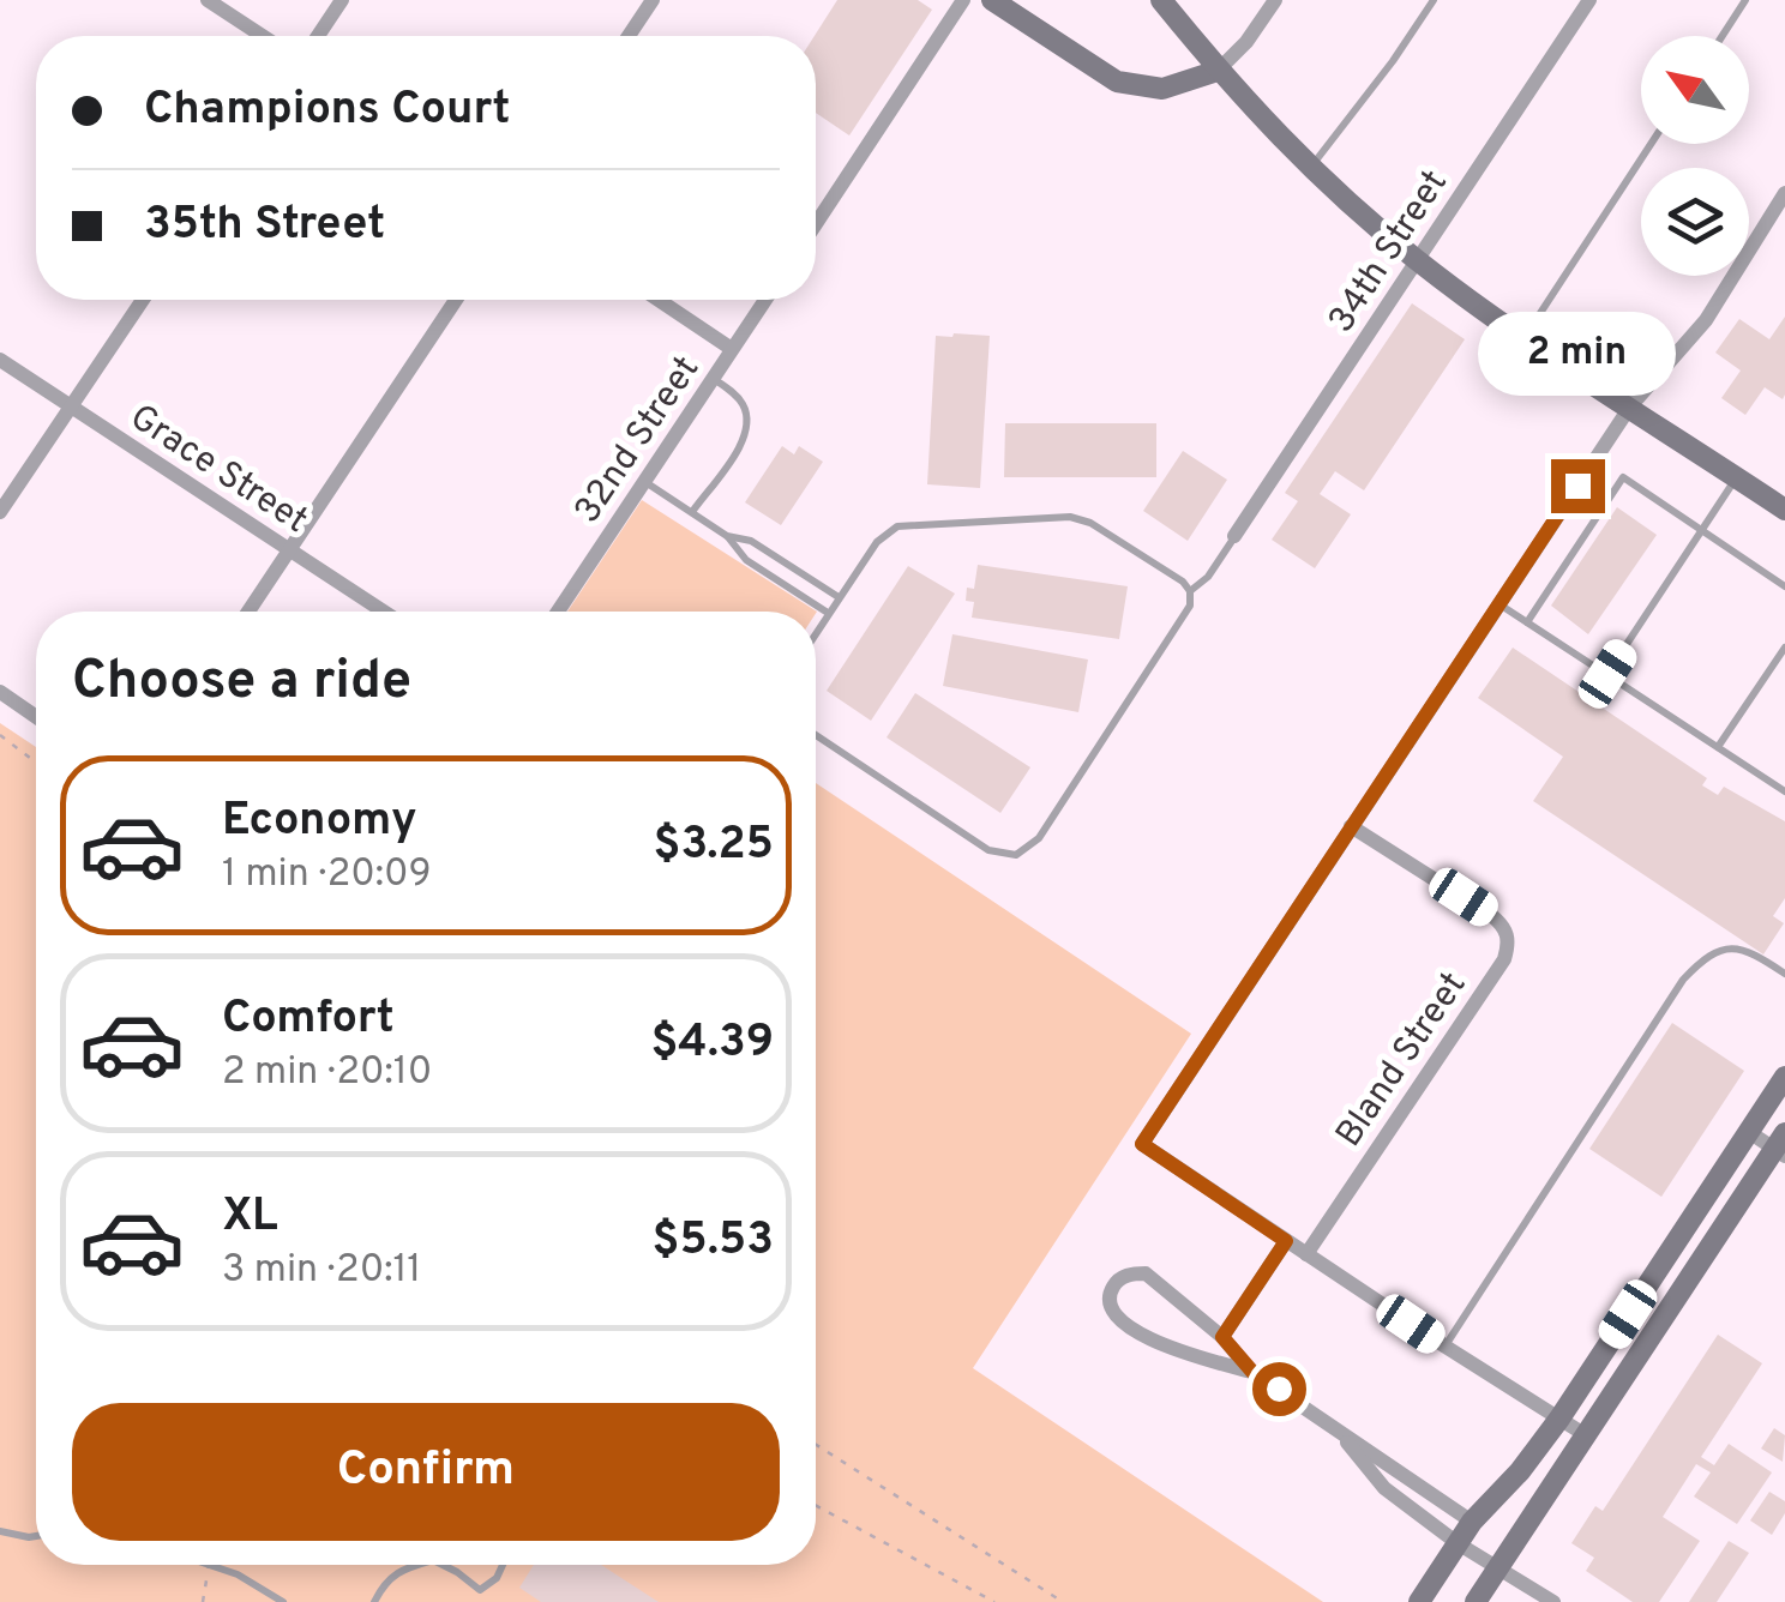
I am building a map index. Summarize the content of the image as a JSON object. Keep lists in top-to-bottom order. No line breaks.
{"streets":{"street":["34th Street","32nd Street","Grace Street","Bland Street"]},"north":"top left","page":{"banner":["Champions Court","35th Street"],"bubble":"2 min","heading":"Choose a ride","list":[{"name":"Economy","note":"1 min · 20:09","value":"$3.25"},{"name":"Comfort","note":"2 min · 20:10","value":"$4.39"},{"name":"XL","note":"3 min · 20:11","value":"$5.53"}],"buttons":"Confirm"}}
